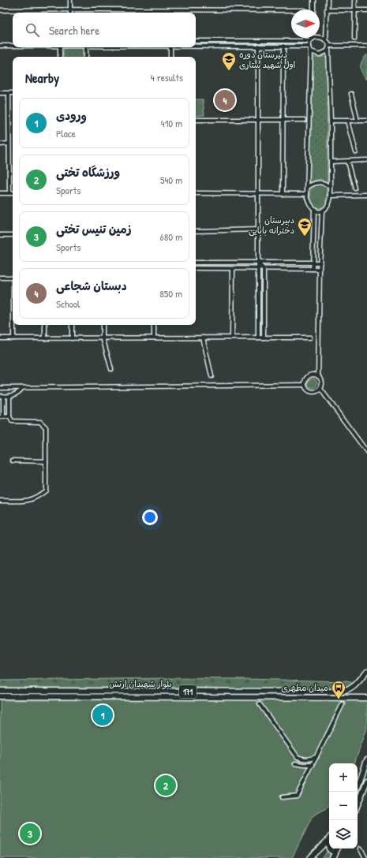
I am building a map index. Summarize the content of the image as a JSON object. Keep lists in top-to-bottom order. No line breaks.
{"streets":{"main road":["بلوار شهیدان ارتش","171"]},"places":{"school or university":["دبیرستان دوره اول شهید ستاری","دبیرستان دخترانه بابایی"],"bus stop":["میدان مطهری"]},"north":"right","page":{"search":"Search here","heading":["Nearby","4 results"],"pins":["4","1","2","3"],"list":[{"mark":"1","name":"ورودی","note":"Place","value":"410 m"},{"mark":"2","name":"ورزشگاه تختی","note":"Sports","value":"540 m"},{"mark":"3","name":"زمین تنیس تختی","note":"Sports","value":"680 m"},{"mark":"4","name":"دبستان شجاعی","note":"School","value":"850 m"}],"map_buttons":["+","−"]}}
